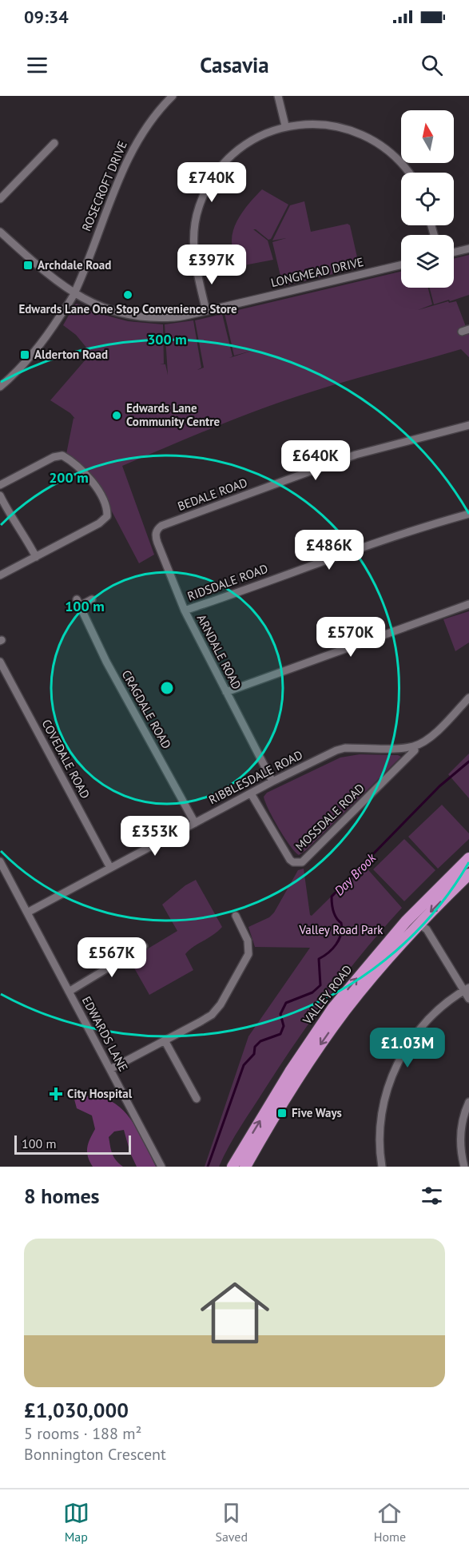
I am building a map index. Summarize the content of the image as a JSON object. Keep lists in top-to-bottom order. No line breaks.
{"streets":{"highway":["VALLEY ROAD"],"street":["ROSECROFT DRIVE","LONGMEAD DRIVE","BEDALE ROAD","RIDSDALE ROAD","ARNDALE ROAD","CRAGDALE ROAD","COVEDALE ROAD","RIBBLESDALE ROAD","MOSSDALE ROAD","EDWARDS LANE"]},"crossings":[["ROSECROFT DRIVE","LONGMEAD DRIVE"],["BEDALE ROAD","ARNDALE ROAD"],["RIDSDALE ROAD","ARNDALE ROAD"],["ARNDALE ROAD","RIBBLESDALE ROAD"],["CRAGDALE ROAD","RIBBLESDALE ROAD"],["COVEDALE ROAD","RIBBLESDALE ROAD"],["RIBBLESDALE ROAD","MOSSDALE ROAD"],["RIBBLESDALE ROAD","EDWARDS LANE"]],"water":["Day Brook"],"parks":["Valley Road Park"],"places":{"transit":["Archdale Road","Alderton Road","Five Ways"],"other":["Edwards Lane One Stop Convenience Store","Edwards Lane Community Centre"],"health":["City Hospital"]},"scale_bar":"100 m","north":"top","page":{"status":"09:34","header":"Casavia","price":["£740K","£397K","£640K","£486K","£570K","£353K","£567K","£1.03M"],"scale":"100 m","heading":"8 homes","list":[{"name":"£1,030,000","note":"5 rooms · 188 m² · Bonnington Crescent"}],"tabs":["Map","Saved","Home"]},"rings":["300 m","200 m","100 m"]}
